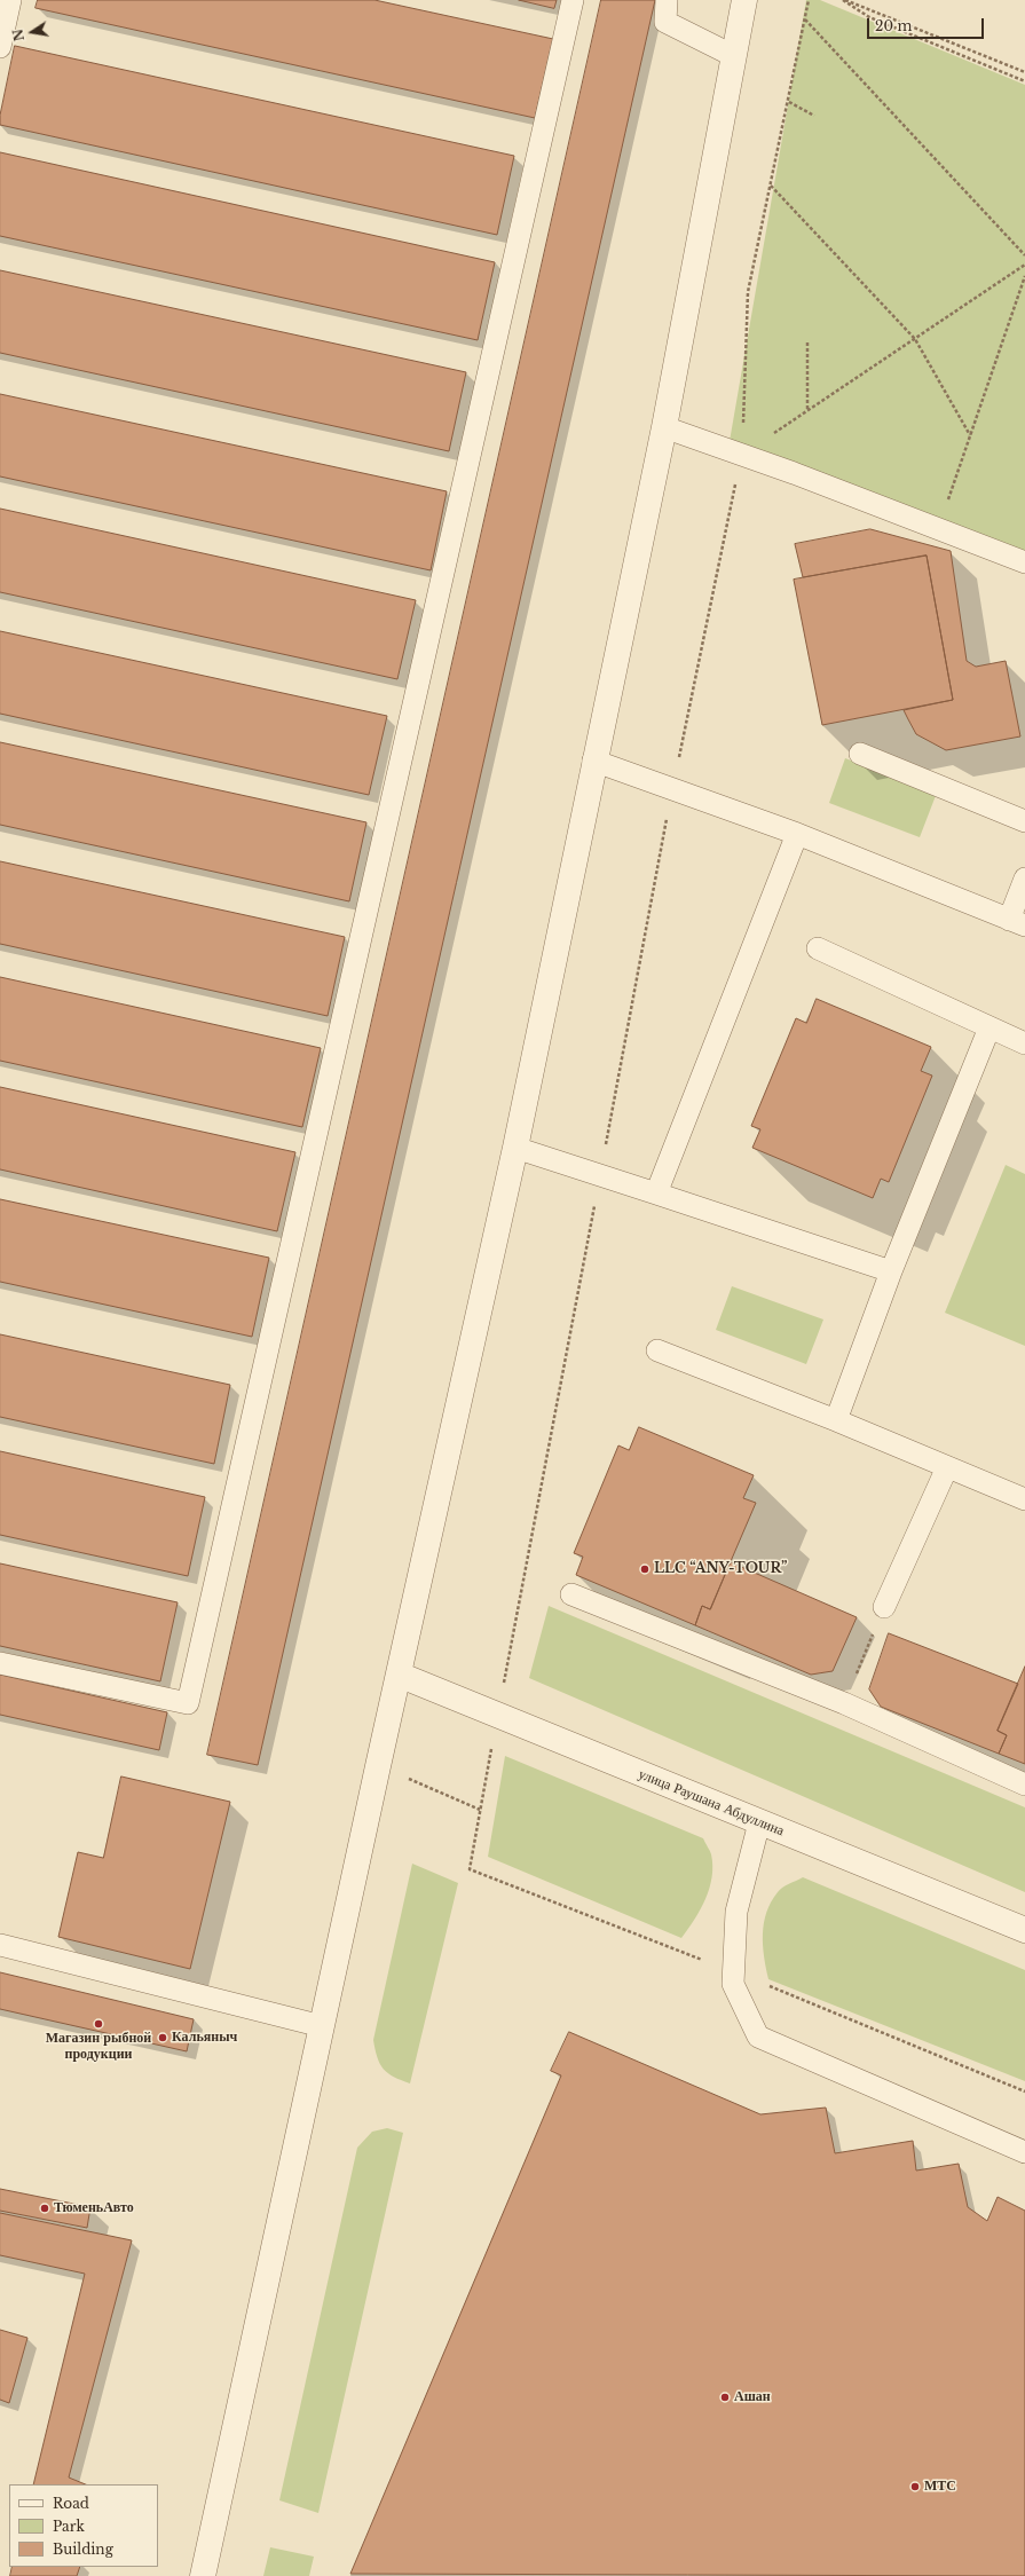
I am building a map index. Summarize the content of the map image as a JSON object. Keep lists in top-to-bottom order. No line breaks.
{"streets":{"street":["улица Раушана Абдуллина"]},"places":["LLC “ANY-TOUR”","Магазин рыбной продукции","Кальяныч","ТюменьАвто","Ашан","МТС"],"legend":["Road","Park","Building"],"scale_bar":"20 m","north":"left"}
